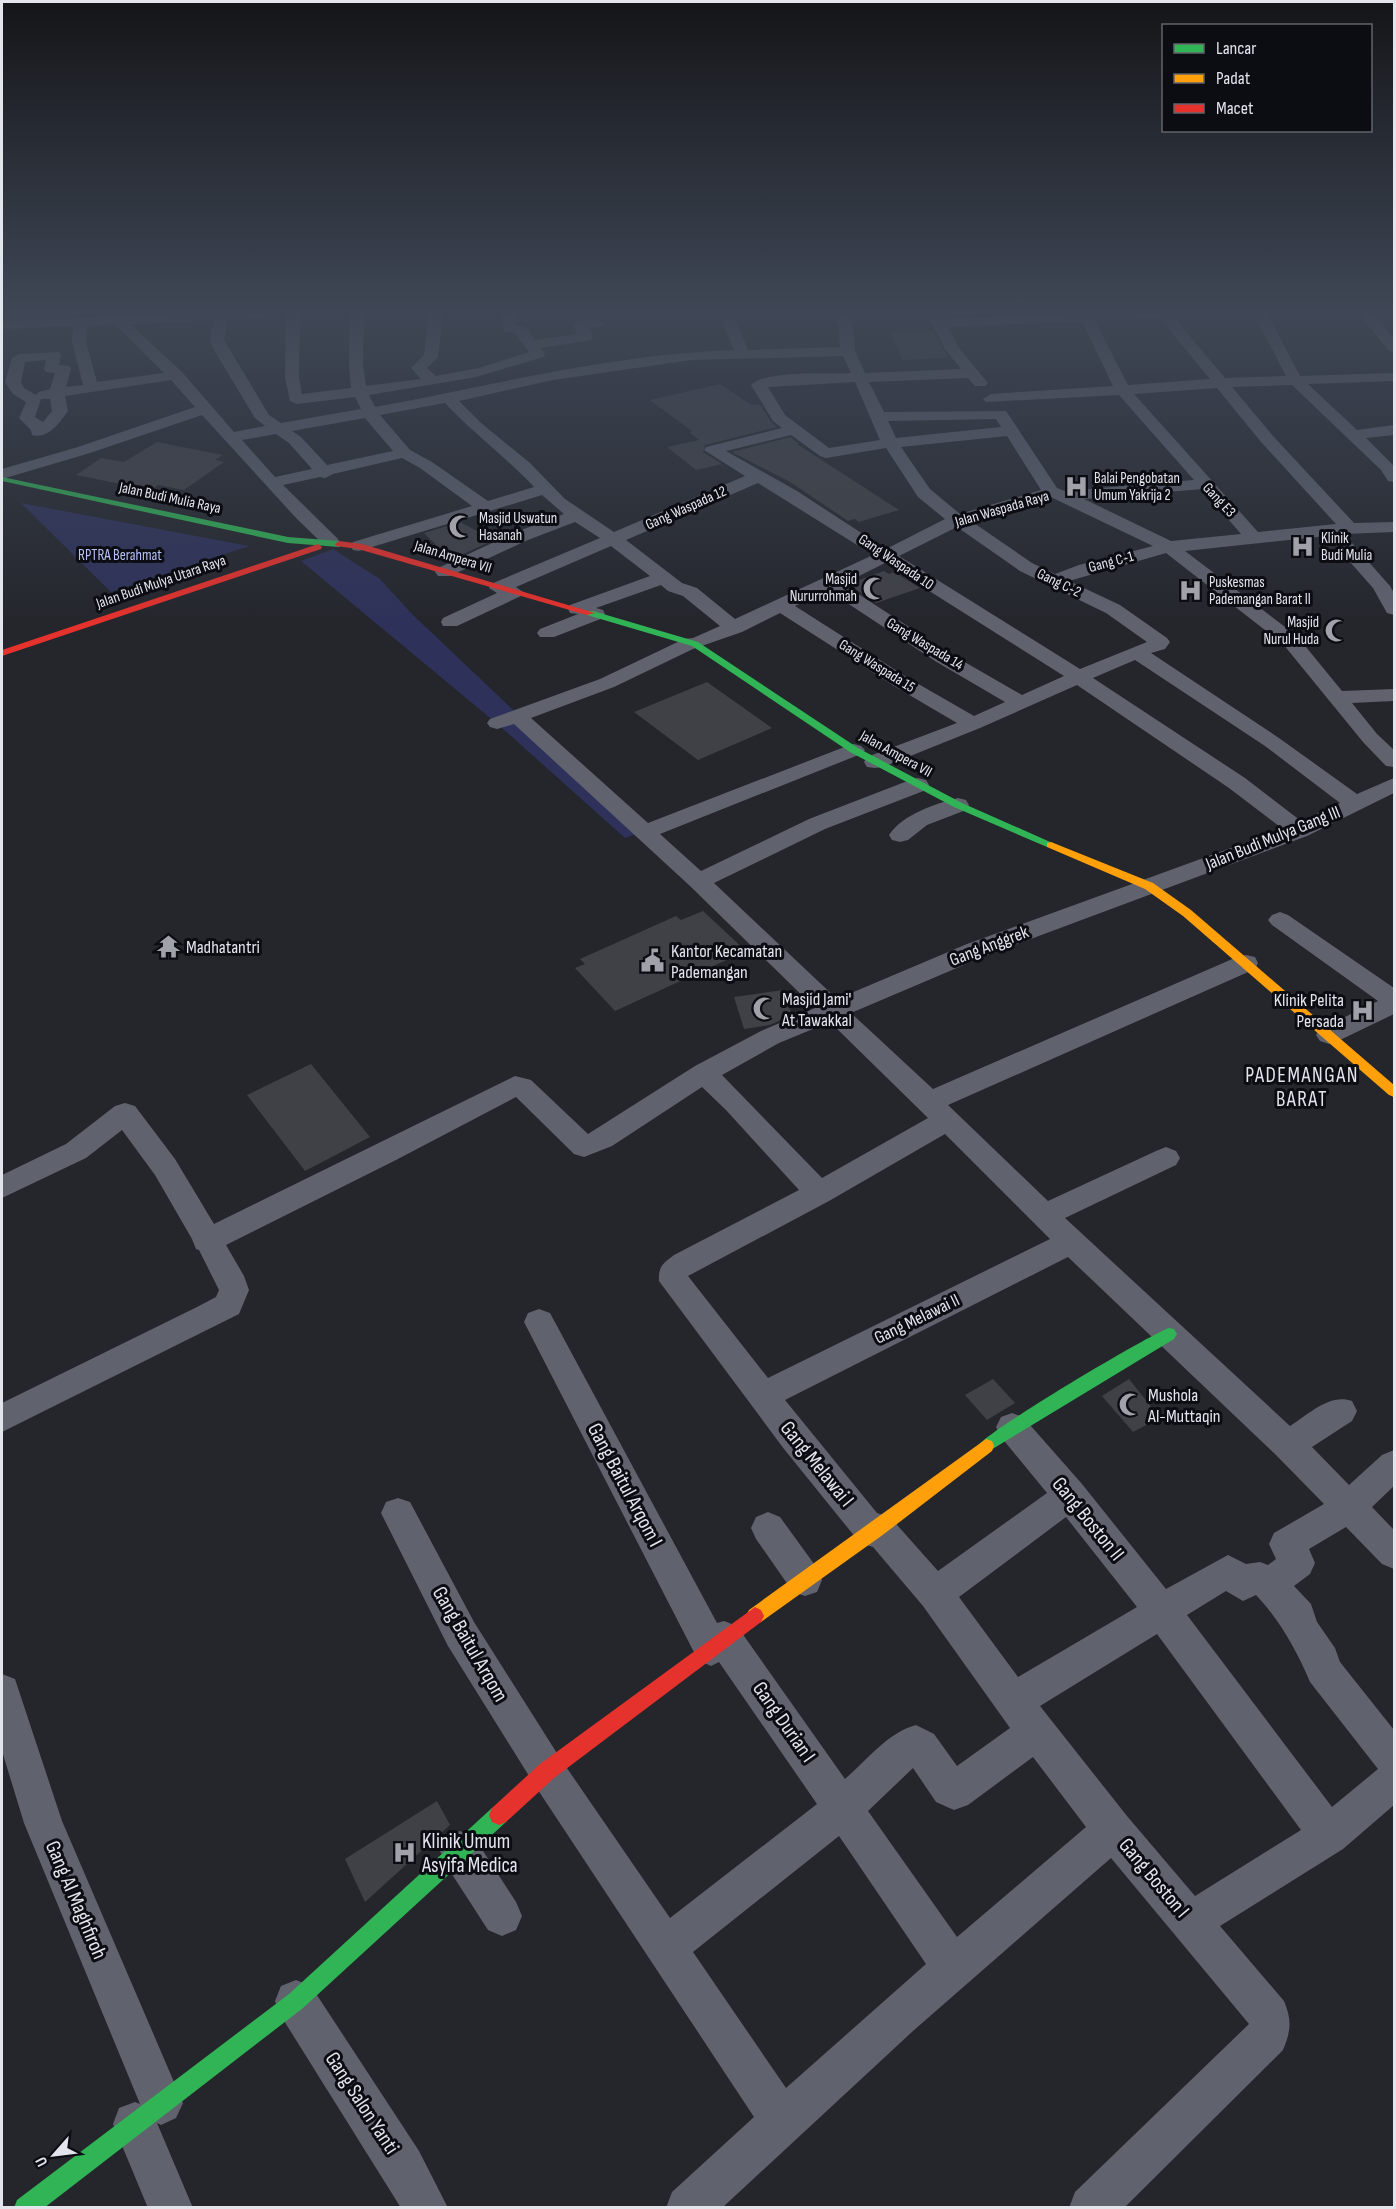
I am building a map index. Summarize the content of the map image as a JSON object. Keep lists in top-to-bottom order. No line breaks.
{"streets":{"street":["Jalan Budi Mulia Raya","Gang E3","Gang Waspada 12","Jalan Waspada Raya","Jalan Ampera VII","Gang Waspada 10","Gang C-1","Jalan Budi Mulya Utara Raya","Gang C-2","Gang Waspada 14","Gang Waspada 15","Jalan Budi Mulya Gang III","Gang Anggrek","Gang Melawai II","Gang Melawai I","Gang Baitul Arqom I","Gang Boston II","Gang Baitul Arqom","Gang Durian I","Gang Boston I","Gang Al Maghfiroh","Gang Salon Yanti"]},"crossings":[["Jalan Budi Mulia Raya","Jalan Ampera VII"],["Jalan Budi Mulia Raya","Jalan Budi Mulya Utara Raya"],["Gang Waspada 12","Jalan Waspada Raya"],["Gang Waspada 12","Jalan Ampera VII"],["Gang Waspada 12","Gang Waspada 10"],["Jalan Waspada Raya","Jalan Ampera VII"],["Jalan Waspada Raya","Gang Waspada 10"],["Jalan Waspada Raya","Gang C-1"],["Jalan Waspada Raya","Gang C-2"],["Jalan Waspada Raya","Gang Waspada 14"],["Jalan Waspada Raya","Gang Waspada 15"],["Jalan Ampera VII","Jalan Budi Mulya Utara Raya"],["Jalan Ampera VII","Jalan Budi Mulya Gang III"],["Jalan Ampera VII","Gang Anggrek"],["Gang Waspada 10","Jalan Budi Mulya Gang III"],["Gang C-1","Gang C-2"],["Jalan Budi Mulya Gang III","Gang Anggrek"],["Gang Melawai II","Gang Melawai I"],["Gang Melawai I","Gang Boston I"],["Gang Baitul Arqom I","Gang Durian I"]],"districts":["PADEMANGAN BARAT"],"parks":["RPTRA Berahmat"],"places":{"hospital":["Balai Pengobatan Umum Yakrija 2","Klinik Budi Mulia","Puskesmas Pademangan Barat II","Klinik Pelita Persada","Klinik Umum Asyifa Medica"],"mosque":["Masjid Uswatun Hasanah","Masjid Nururrohmah","Masjid Nurul Huda","Masjid Jami' At Tawakkal","Mushola Al-Muttaqin"],"temple":["Madhatantri"],"public building":["Kantor Kecamatan Pademangan"]},"legend":["Lancar","Padat","Macet"],"north":"bottom left"}
